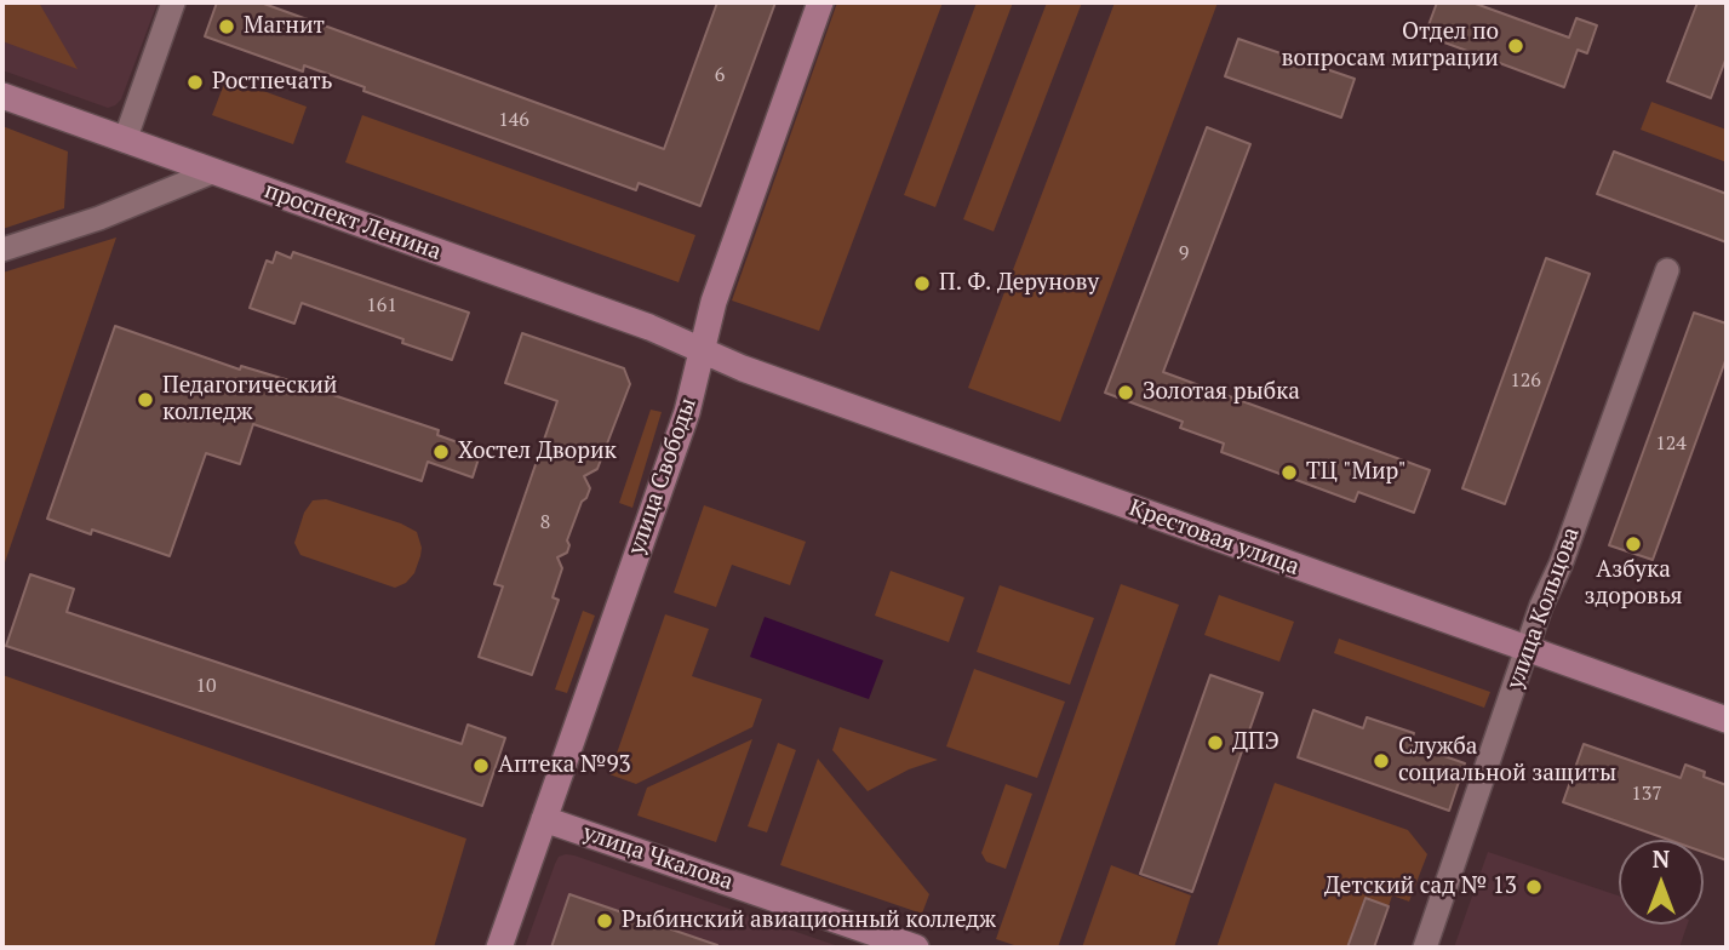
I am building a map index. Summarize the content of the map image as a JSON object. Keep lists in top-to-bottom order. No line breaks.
{"streets":{"street":["проспект Ленина","улица Свободы","Крестовая улица","улица Кольцова","улица Чкалова"]},"crossings":[["проспект Ленина","улица Свободы"],["проспект Ленина","Крестовая улица"],["улица Свободы","Крестовая улица"],["улица Свободы","улица Чкалова"],["Крестовая улица","улица Кольцова"]],"places":["Магнит","Отдел по вопросам миграции","Ростпечать","П. Ф. Дерунову","Золотая рыбка","Педагогический колледж","Хостел Дворик","ТЦ \"Мир\"","Азбука здоровья","ДПЭ","Служба социальной защиты","Аптека №93","Детский сад № 13","Рыбинский авиационный колледж"],"house_numbers":["6","146","9","161","126","124","8","10","137"],"north":"top"}
